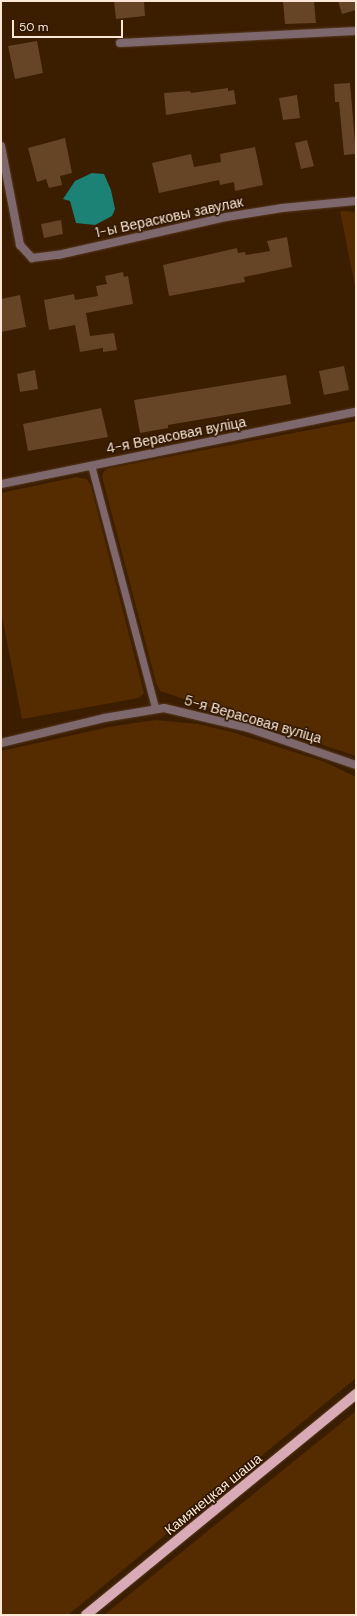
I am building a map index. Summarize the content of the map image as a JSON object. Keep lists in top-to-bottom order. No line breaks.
{"streets":{"main road":["Камянецкая шаша"],"street":["1-ы Верасковы завулак","4-я Верасовая вуліца","5-я Верасовая вуліца"]},"scale_bar":"50 m"}
